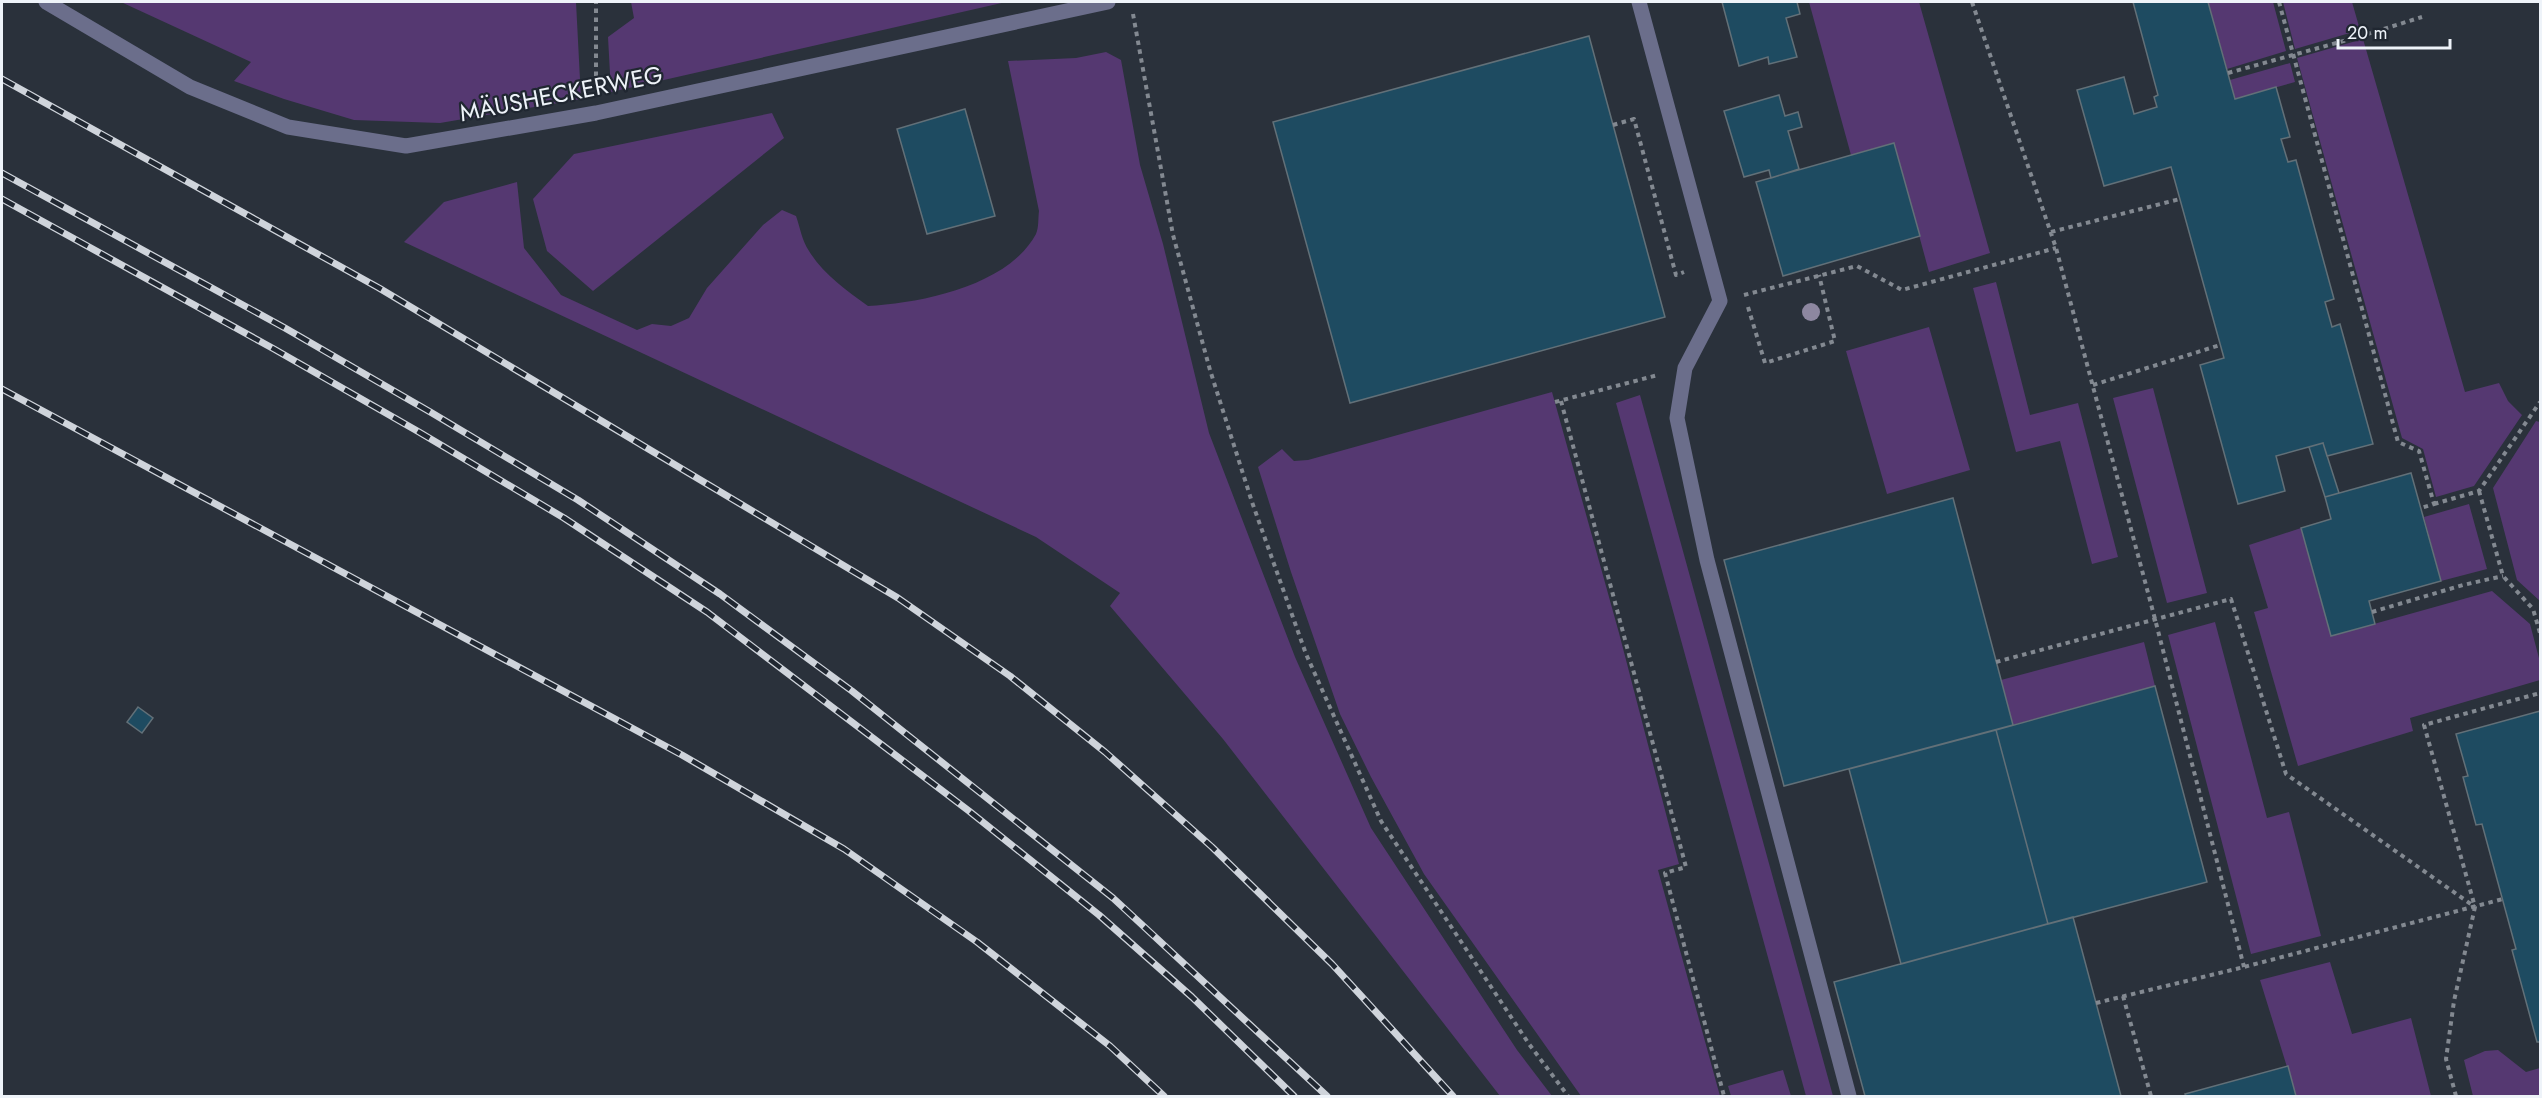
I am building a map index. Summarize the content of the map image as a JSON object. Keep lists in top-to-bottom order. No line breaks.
{"streets":{"street":["MÄUSHECKERWEG"]},"scale_bar":"20 m"}
